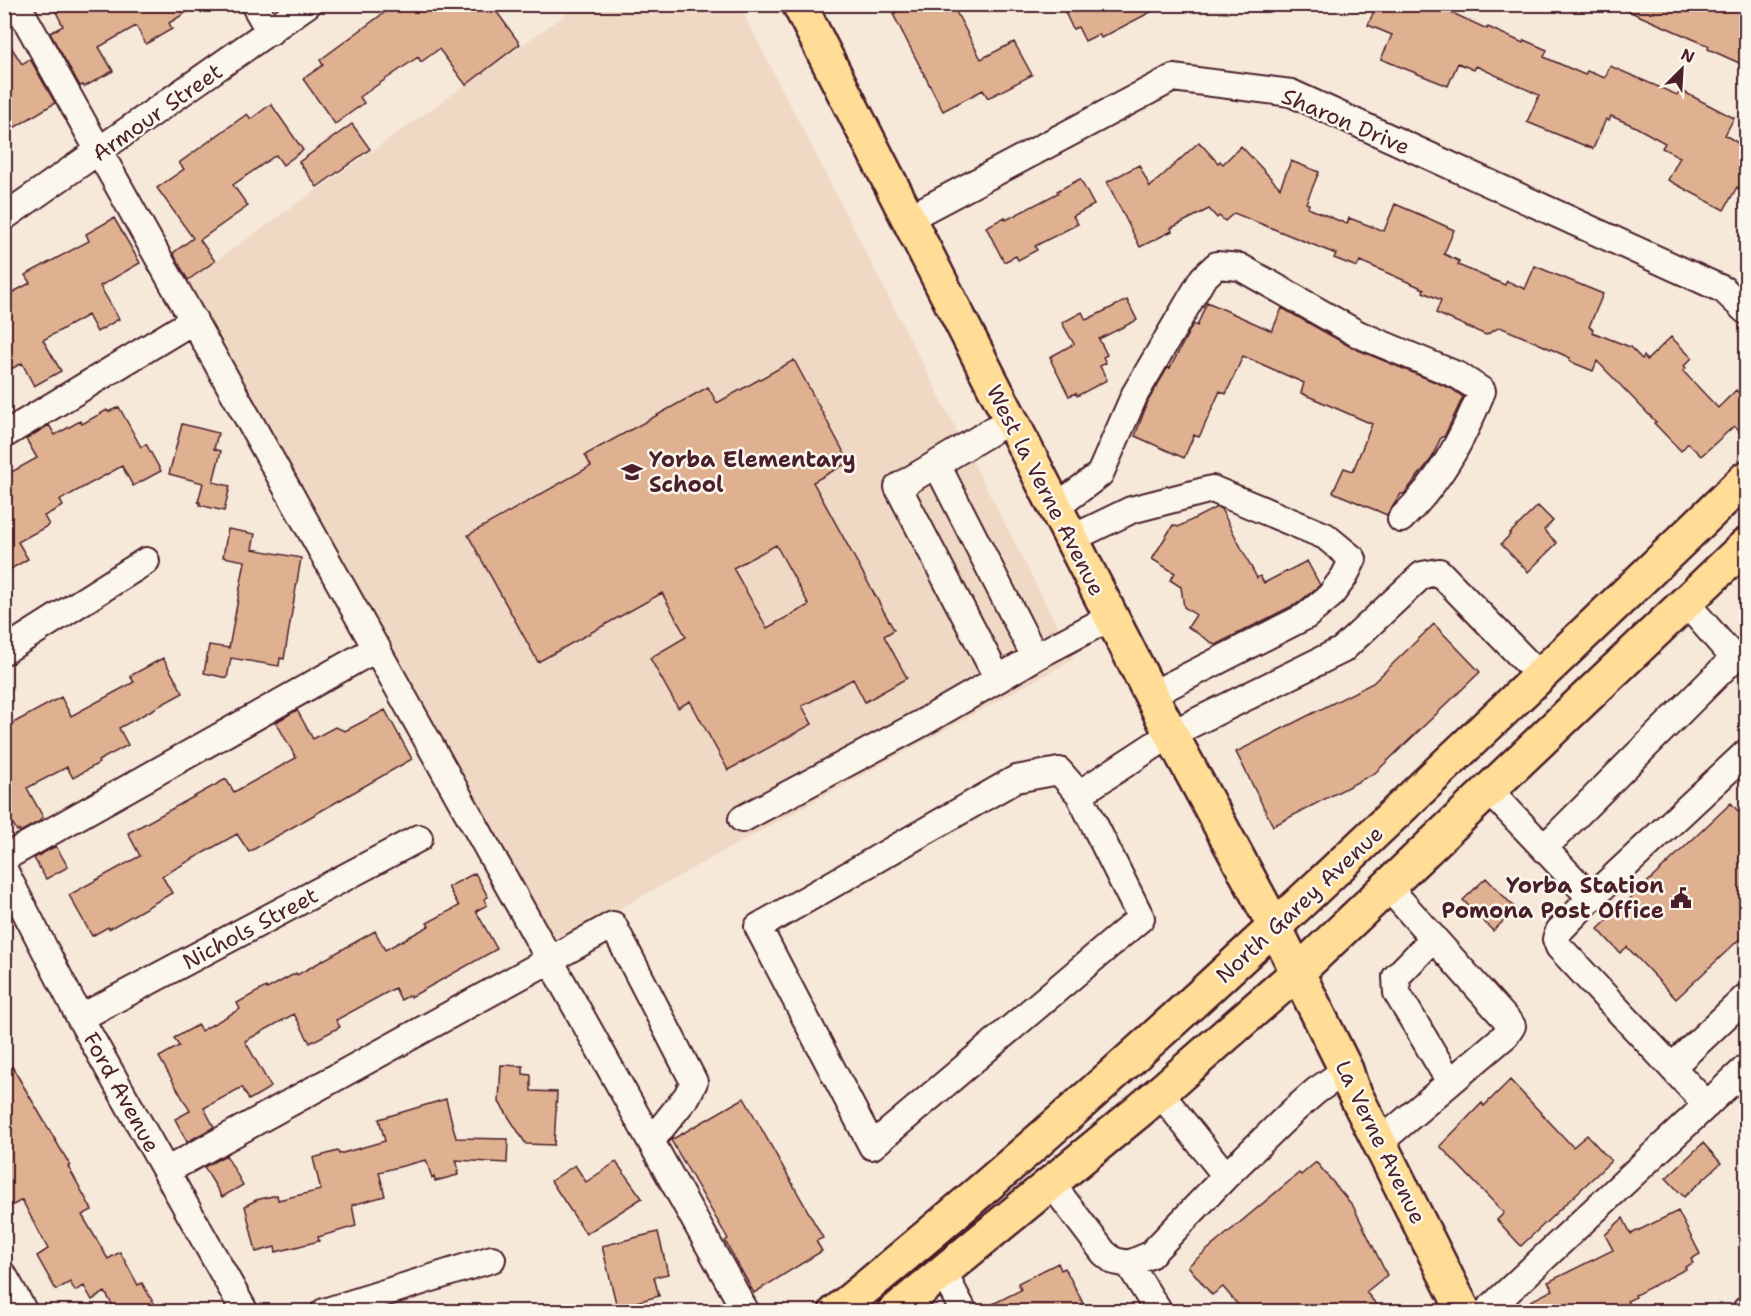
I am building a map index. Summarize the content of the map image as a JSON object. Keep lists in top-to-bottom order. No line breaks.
{"streets":{"main road":["West la Verne Avenue","North Garey Avenue","La Verne Avenue"],"street":["Armour Street","Sharon Drive","Nichols Street","Ford Avenue"]},"crossings":[["Sharon Drive","West la Verne Avenue"],["West la Verne Avenue","North Garey Avenue"],["West la Verne Avenue","La Verne Avenue"],["North Garey Avenue","La Verne Avenue"],["Nichols Street","Ford Avenue"]],"places":{"school or university":["Yorba Elementary School"],"public building":["Yorba Station Pomona Post Office"]},"north":"top right"}
